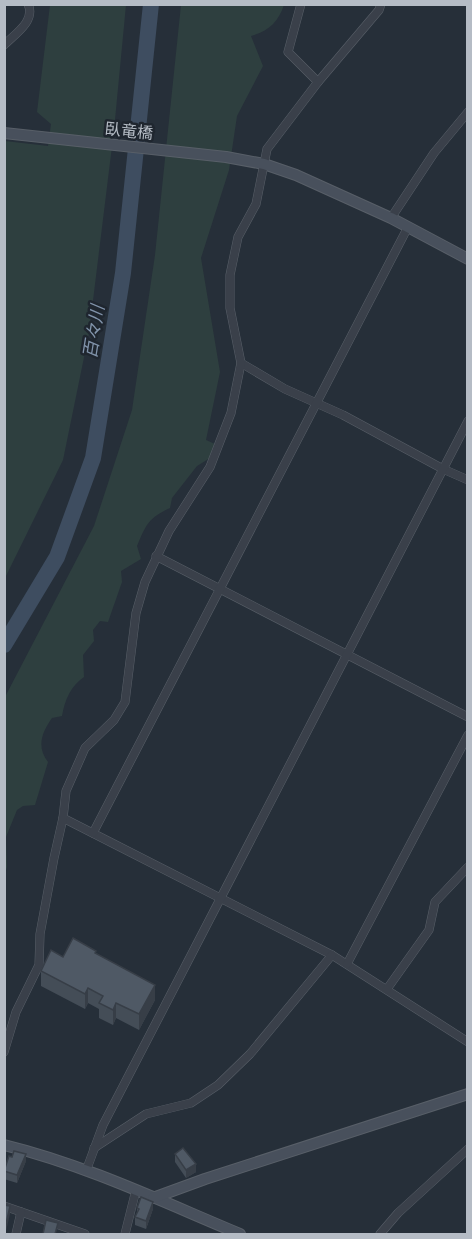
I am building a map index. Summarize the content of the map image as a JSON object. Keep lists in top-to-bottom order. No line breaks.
{"streets":{"street":["臥竜橋"]},"water":["百々川"]}
